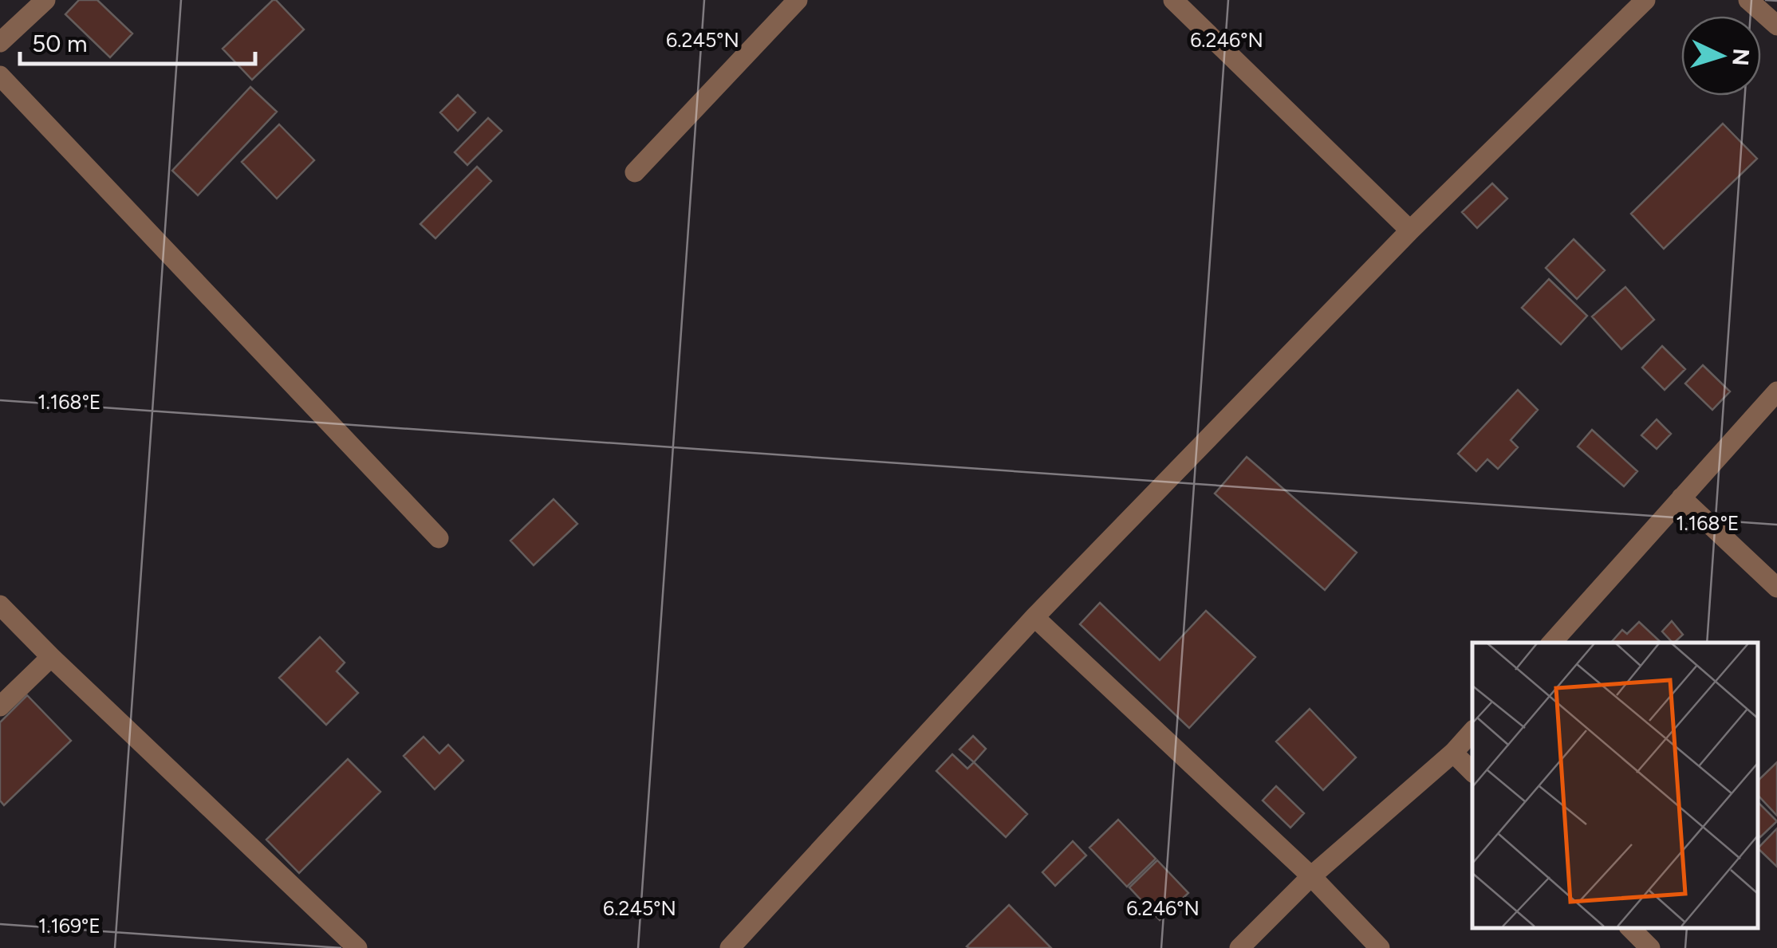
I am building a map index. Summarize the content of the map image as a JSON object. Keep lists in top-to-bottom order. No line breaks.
{"scale_bar":"50 m","north":"right","coordinates":["6.245°N","6.246°N","1.168°E","1.169°E"]}
